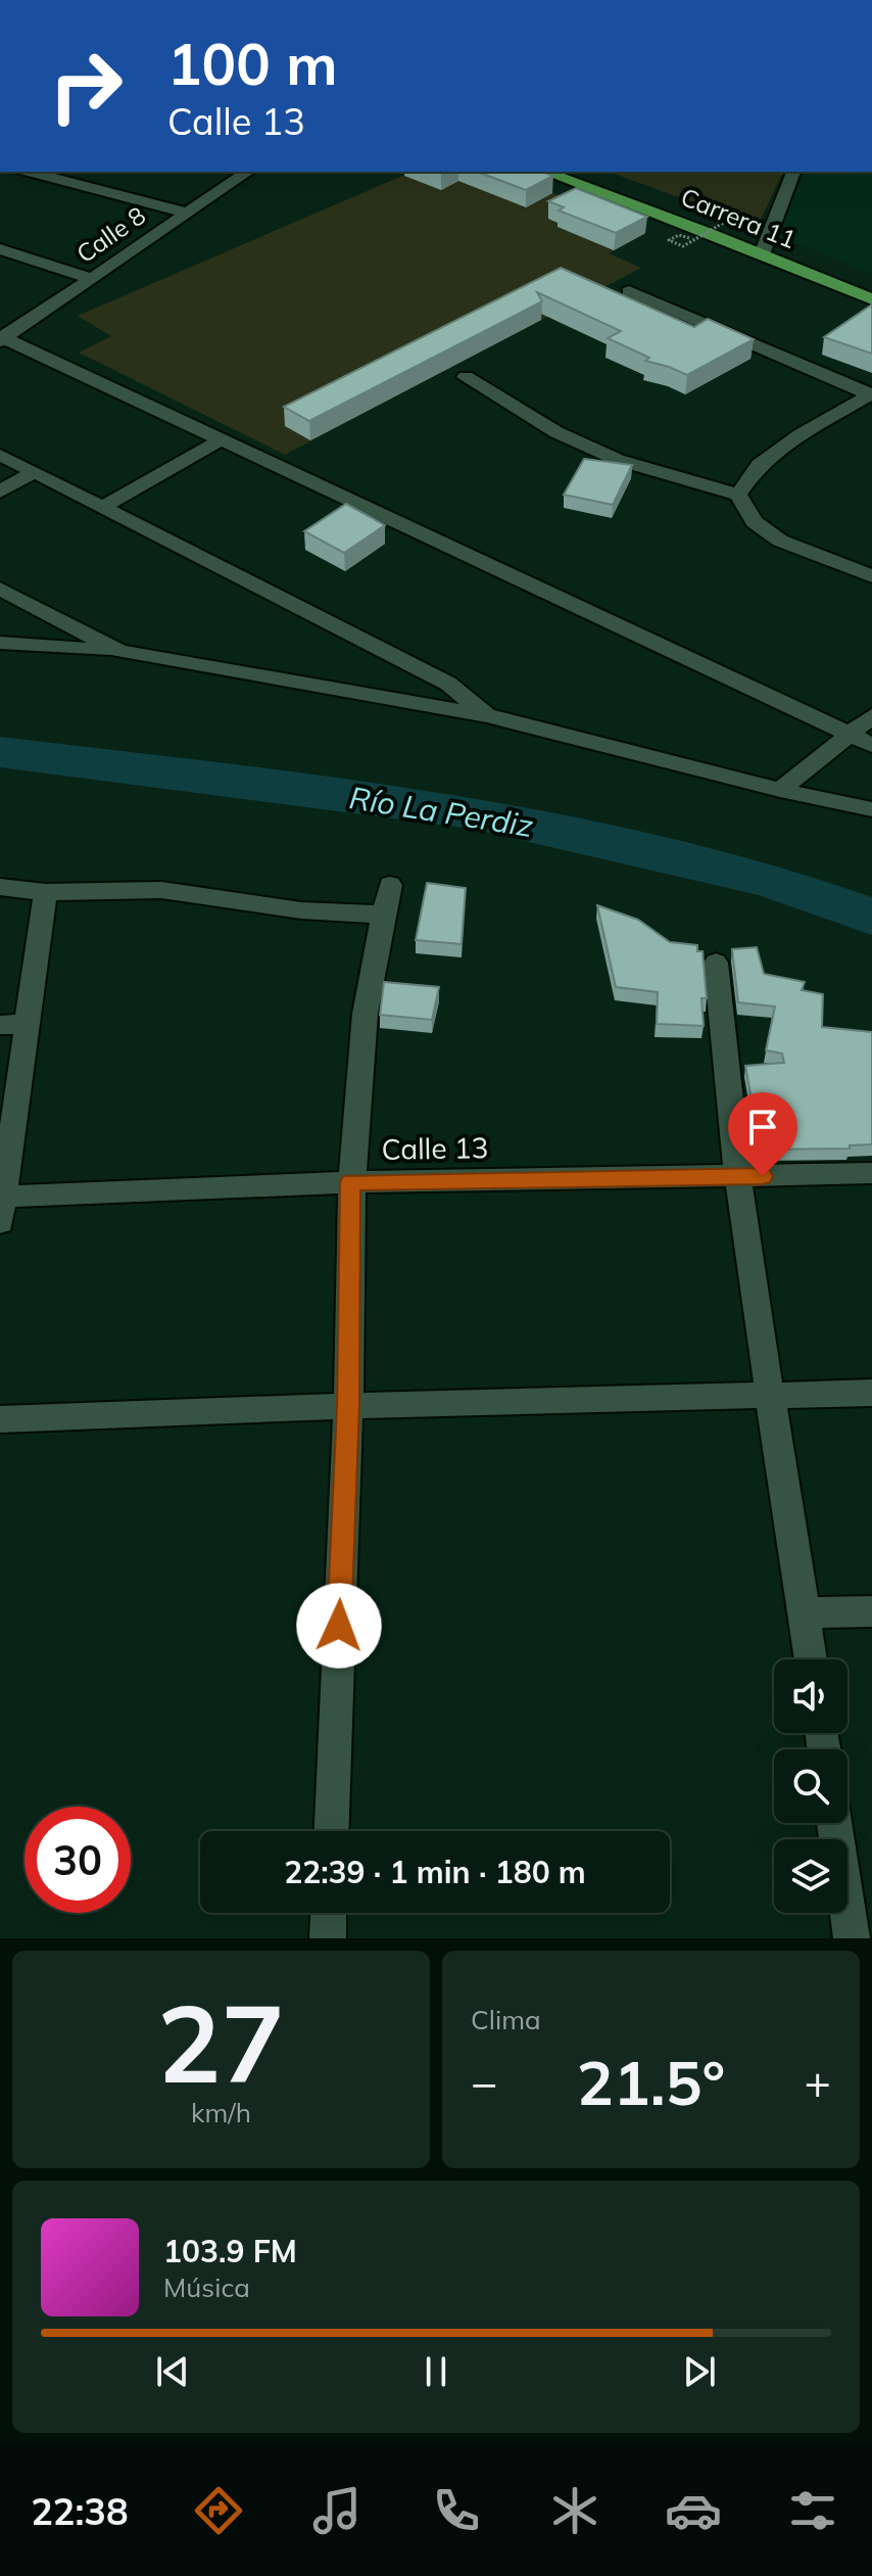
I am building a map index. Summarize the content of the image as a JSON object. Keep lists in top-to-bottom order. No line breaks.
{"streets":{"main road":["Carrera 11"],"street":["Calle 8","Calle 13"]},"water":["Río La Perdiz"],"page":{"turn":["100 m","Calle 13"],"limit":"30","trip":"22:39 · 1 min · 180 m","tile":[["27","km/h"],"Clima"],"heat":["−","21.5°","+"],"song":["103.9 FM","Música"],"tabs":"22:38"}}
